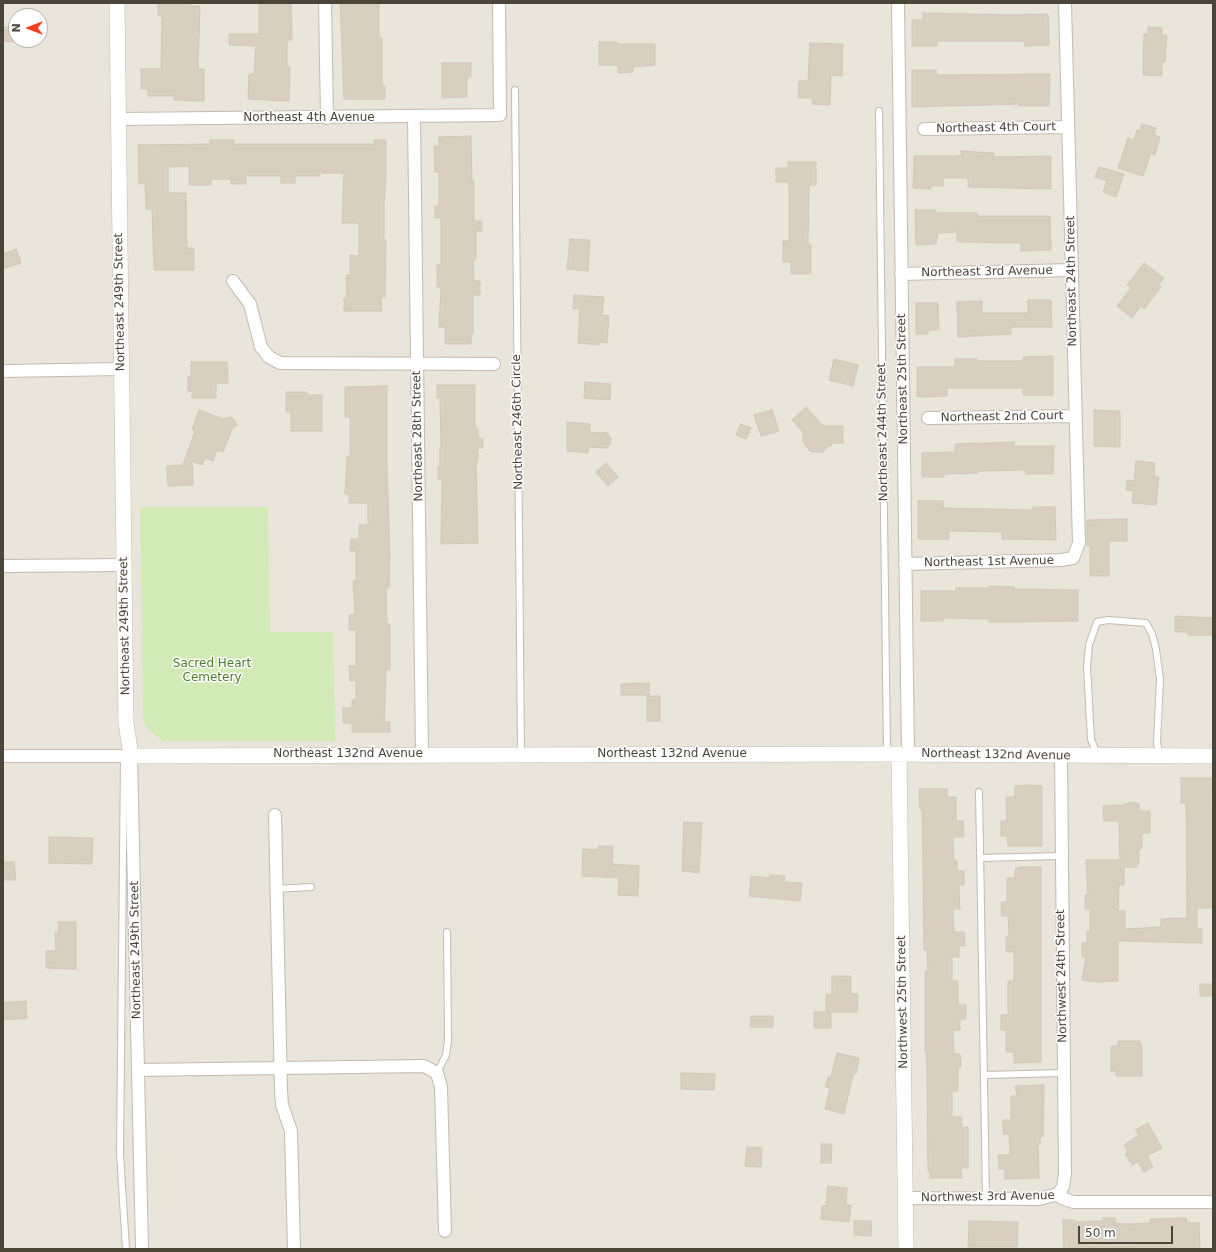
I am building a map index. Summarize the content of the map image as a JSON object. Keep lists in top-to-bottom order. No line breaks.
{"streets":{"street":["Northeast 4th Avenue","Northeast 4th Court","Northeast 3rd Avenue","Northeast 24th Street","Northeast 249th Street","Northeast 25th Street","Northeast 2nd Court","Northeast 28th Street","Northeast 1st Avenue","Northeast 132nd Avenue","Northwest 24th Street","Northwest 25th Street","Northwest 3rd Avenue"],"lane":["Northeast 246th Circle","Northeast 244th Street"]},"crossings":[["Northeast 4th Avenue","Northeast 249th Street"],["Northeast 4th Avenue","Northeast 28th Street"],["Northeast 4th Court","Northeast 24th Street"],["Northeast 3rd Avenue","Northeast 24th Street"],["Northeast 3rd Avenue","Northeast 25th Street"],["Northeast 24th Street","Northeast 2nd Court"],["Northeast 24th Street","Northeast 1st Avenue"],["Northeast 249th Street","Northeast 132nd Avenue"],["Northeast 25th Street","Northeast 244th Street"],["Northeast 25th Street","Northeast 1st Avenue"],["Northeast 25th Street","Northeast 132nd Avenue"],["Northeast 25th Street","Northwest 25th Street"],["Northeast 246th Circle","Northeast 132nd Avenue"],["Northeast 244th Street","Northeast 132nd Avenue"],["Northeast 244th Street","Northwest 25th Street"],["Northeast 28th Street","Northeast 132nd Avenue"],["Northeast 132nd Avenue","Northwest 24th Street"],["Northeast 132nd Avenue","Northwest 25th Street"],["Northwest 24th Street","Northwest 3rd Avenue"],["Northwest 25th Street","Northwest 3rd Avenue"]],"parks":["Sacred Heart Cemetery"],"scale_bar":"50 m","north":"left"}
